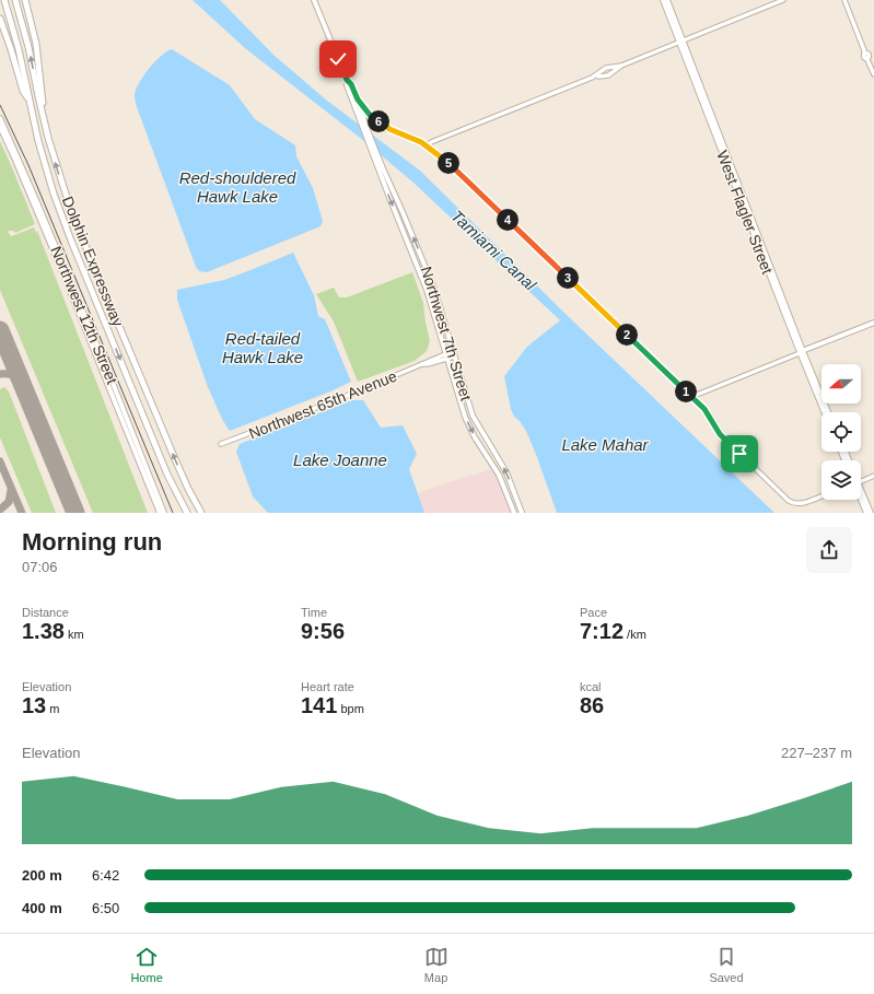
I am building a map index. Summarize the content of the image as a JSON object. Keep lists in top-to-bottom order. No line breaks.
{"streets":{"highway":["Dolphin Expressway"],"main road":["West Flagler Street","Northwest 12th Street","Northwest 7th Street"],"street":["Northwest 65th Avenue"]},"crossings":[["Northwest 7th Street","Northwest 65th Avenue"]],"water":["Red-shouldered Hawk Lake","Tamiami Canal","Red-tailed Hawk Lake","Lake Mahar","Lake Joanne"],"north":"left","page":{"pins":["6","5","4","3","2","1"],"heading":["Morning run","07:06"],"stats":[["Distance","1.38 km"],["Time","9:56"],["Pace","7:12 /km"],["Elevation","13 m"],["Heart rate","141 bpm"],["kcal","86"]],"chart":["Elevation","227–237 m"],"list":[{"name":"200 m","note":"6:42"},{"name":"400 m","note":"6:50"}],"tabs":["Home","Map","Saved"]}}
